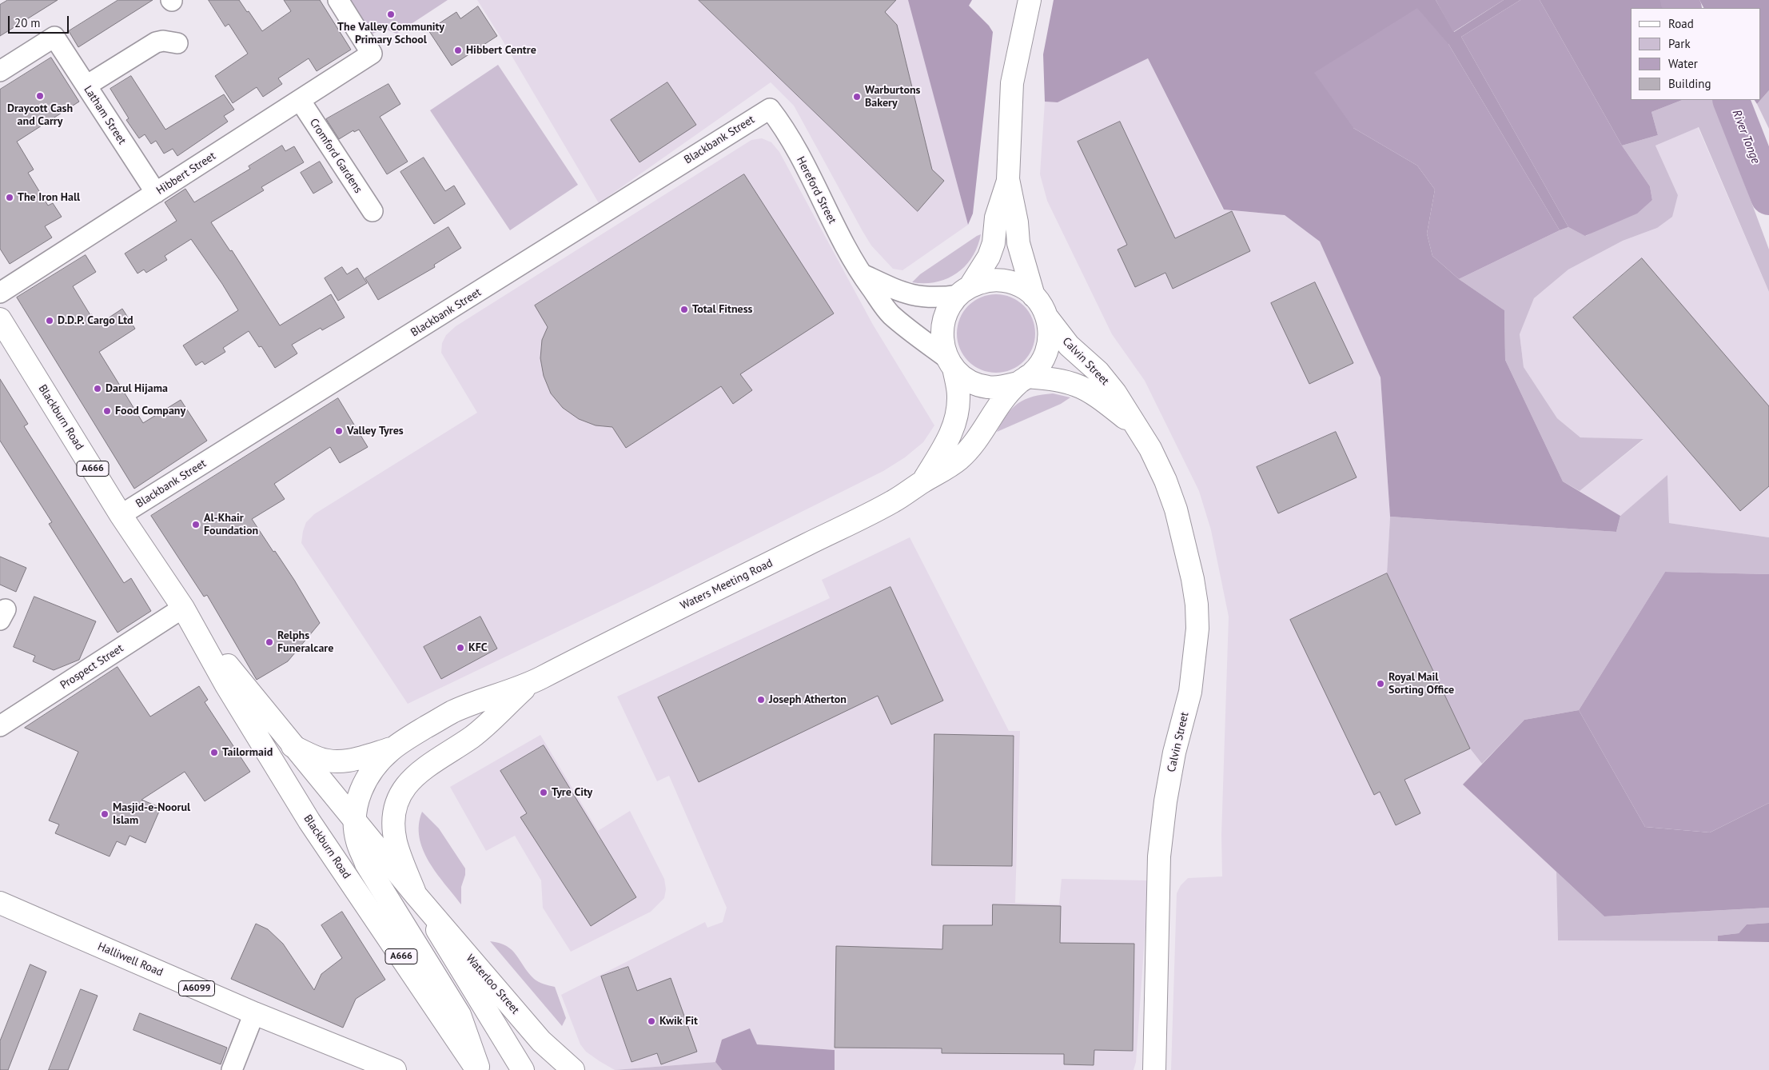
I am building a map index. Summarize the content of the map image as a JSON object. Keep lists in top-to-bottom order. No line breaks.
{"streets":{"main road":["Calvin Street","Blackburn Road","A666","Waters Meeting Road","Halliwell Road","Waterloo Street","A6099"],"street":["Latham Street","Blackbank Street","Cromford Gardens","Hibbert Street","Hereford Street","Prospect Street"]},"crossings":[["Latham Street","Hibbert Street"],["Blackbank Street","Hereford Street"],["Blackbank Street","Blackburn Road"],["Cromford Gardens","Hibbert Street"],["Hereford Street","Calvin Street"],["Hereford Street","Waters Meeting Road"],["Calvin Street","Waters Meeting Road"],["Blackburn Road","Waters Meeting Road"],["Blackburn Road","Prospect Street"],["Blackburn Road","Waterloo Street"],["Waters Meeting Road","Waterloo Street"]],"water":["River Tonge"],"places":["The Valley Community Primary School","Hibbert Centre","Draycott Cash and Carry","Warburtons Bakery","The Iron Hall","Total Fitness","D.D.P. Cargo Ltd","Darul Hijama","Food Company","Valley Tyres","Al-Khair Foundation","Relphs Funeralcare","KFC","Royal Mail Sorting Office","Joseph Atherton","Tailormaid","Tyre City","Masjid-e-Noorul Islam","Kwik Fit"],"legend":["Road","Park","Water","Building"],"scale_bar":"20 m"}
